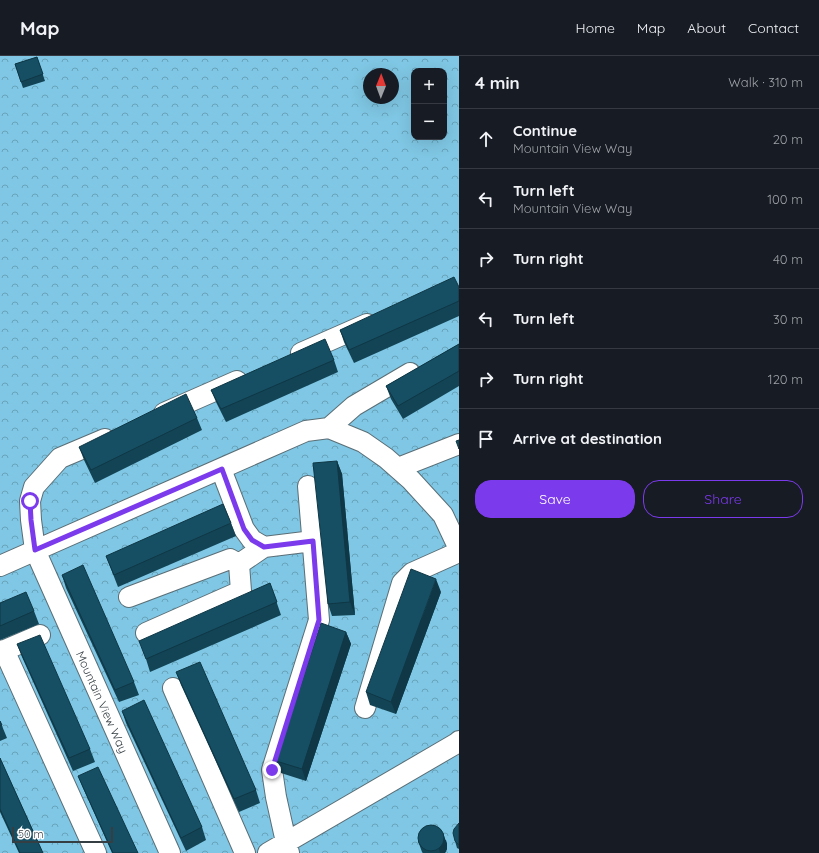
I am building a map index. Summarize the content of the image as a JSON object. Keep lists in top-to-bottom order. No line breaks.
{"streets":{"street":["Mountain View Way"]},"scale_bar":"50 m","north":"top","page":{"header":"Map","nav":["Home","Map","About","Contact"],"heading":["4 min","Walk · 310 m"],"map_buttons":["+","−"],"list":[["Continue","Mountain View Way","20 m"],["Turn left","Mountain View Way","100 m"],["Turn right","40 m"],["Turn left","30 m"],["Turn right","120 m"],"Arrive at destination"],"buttons":["Save","Share"],"scale":"50 m"}}
